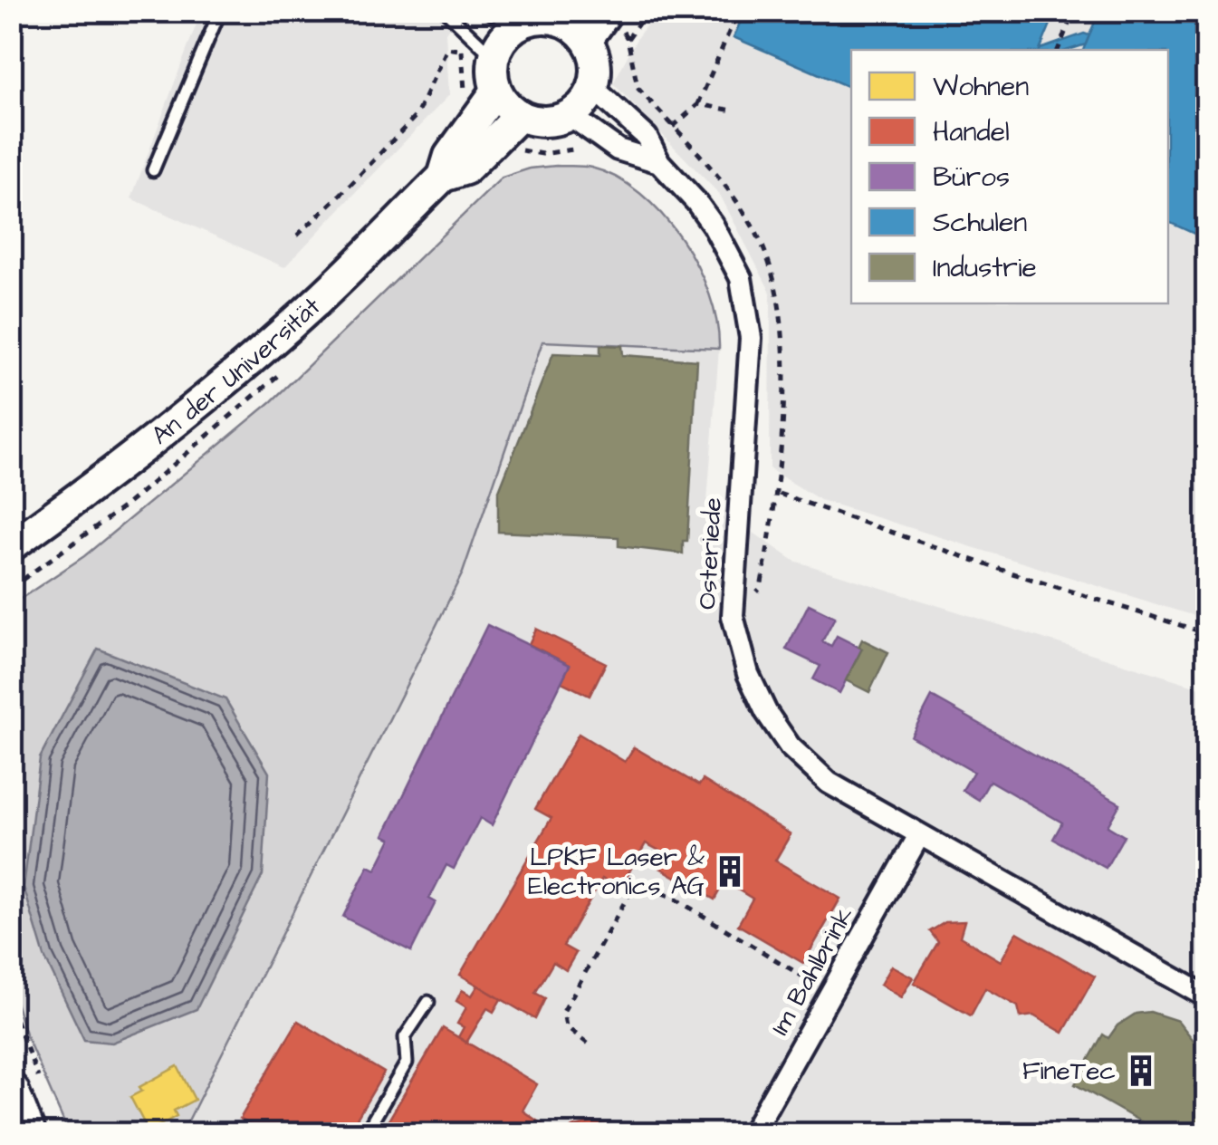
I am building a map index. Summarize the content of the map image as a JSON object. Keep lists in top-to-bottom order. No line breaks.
{"streets":{"street":["An der Universität","Osteriede","Im Bahlbrink"]},"crossings":[["An der Universität","Osteriede"],["Osteriede","Im Bahlbrink"]],"places":{"building":["LPKF Laser & Electronics AG","FineTec"]},"legend":["Wohnen","Handel","Büros","Schulen","Industrie"]}
